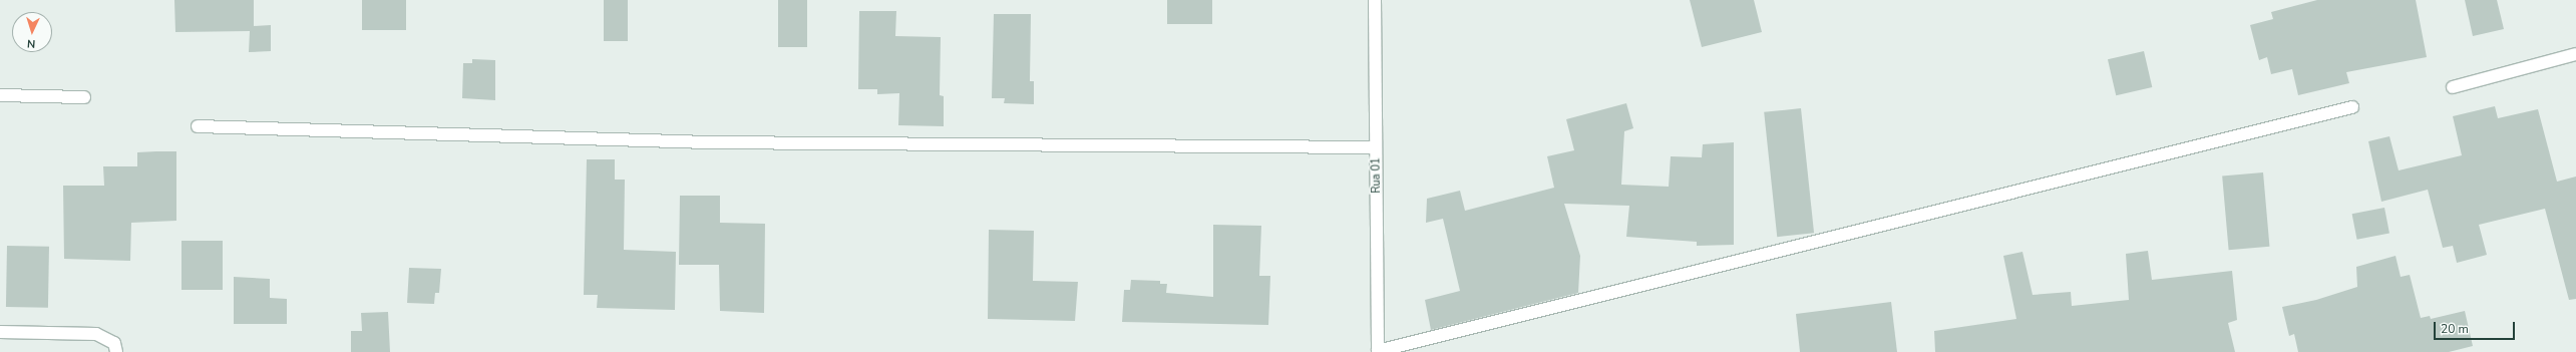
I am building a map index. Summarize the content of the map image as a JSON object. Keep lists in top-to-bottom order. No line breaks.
{"streets":{"street":["Rua 01"]},"scale_bar":"20 m","north":"bottom"}
